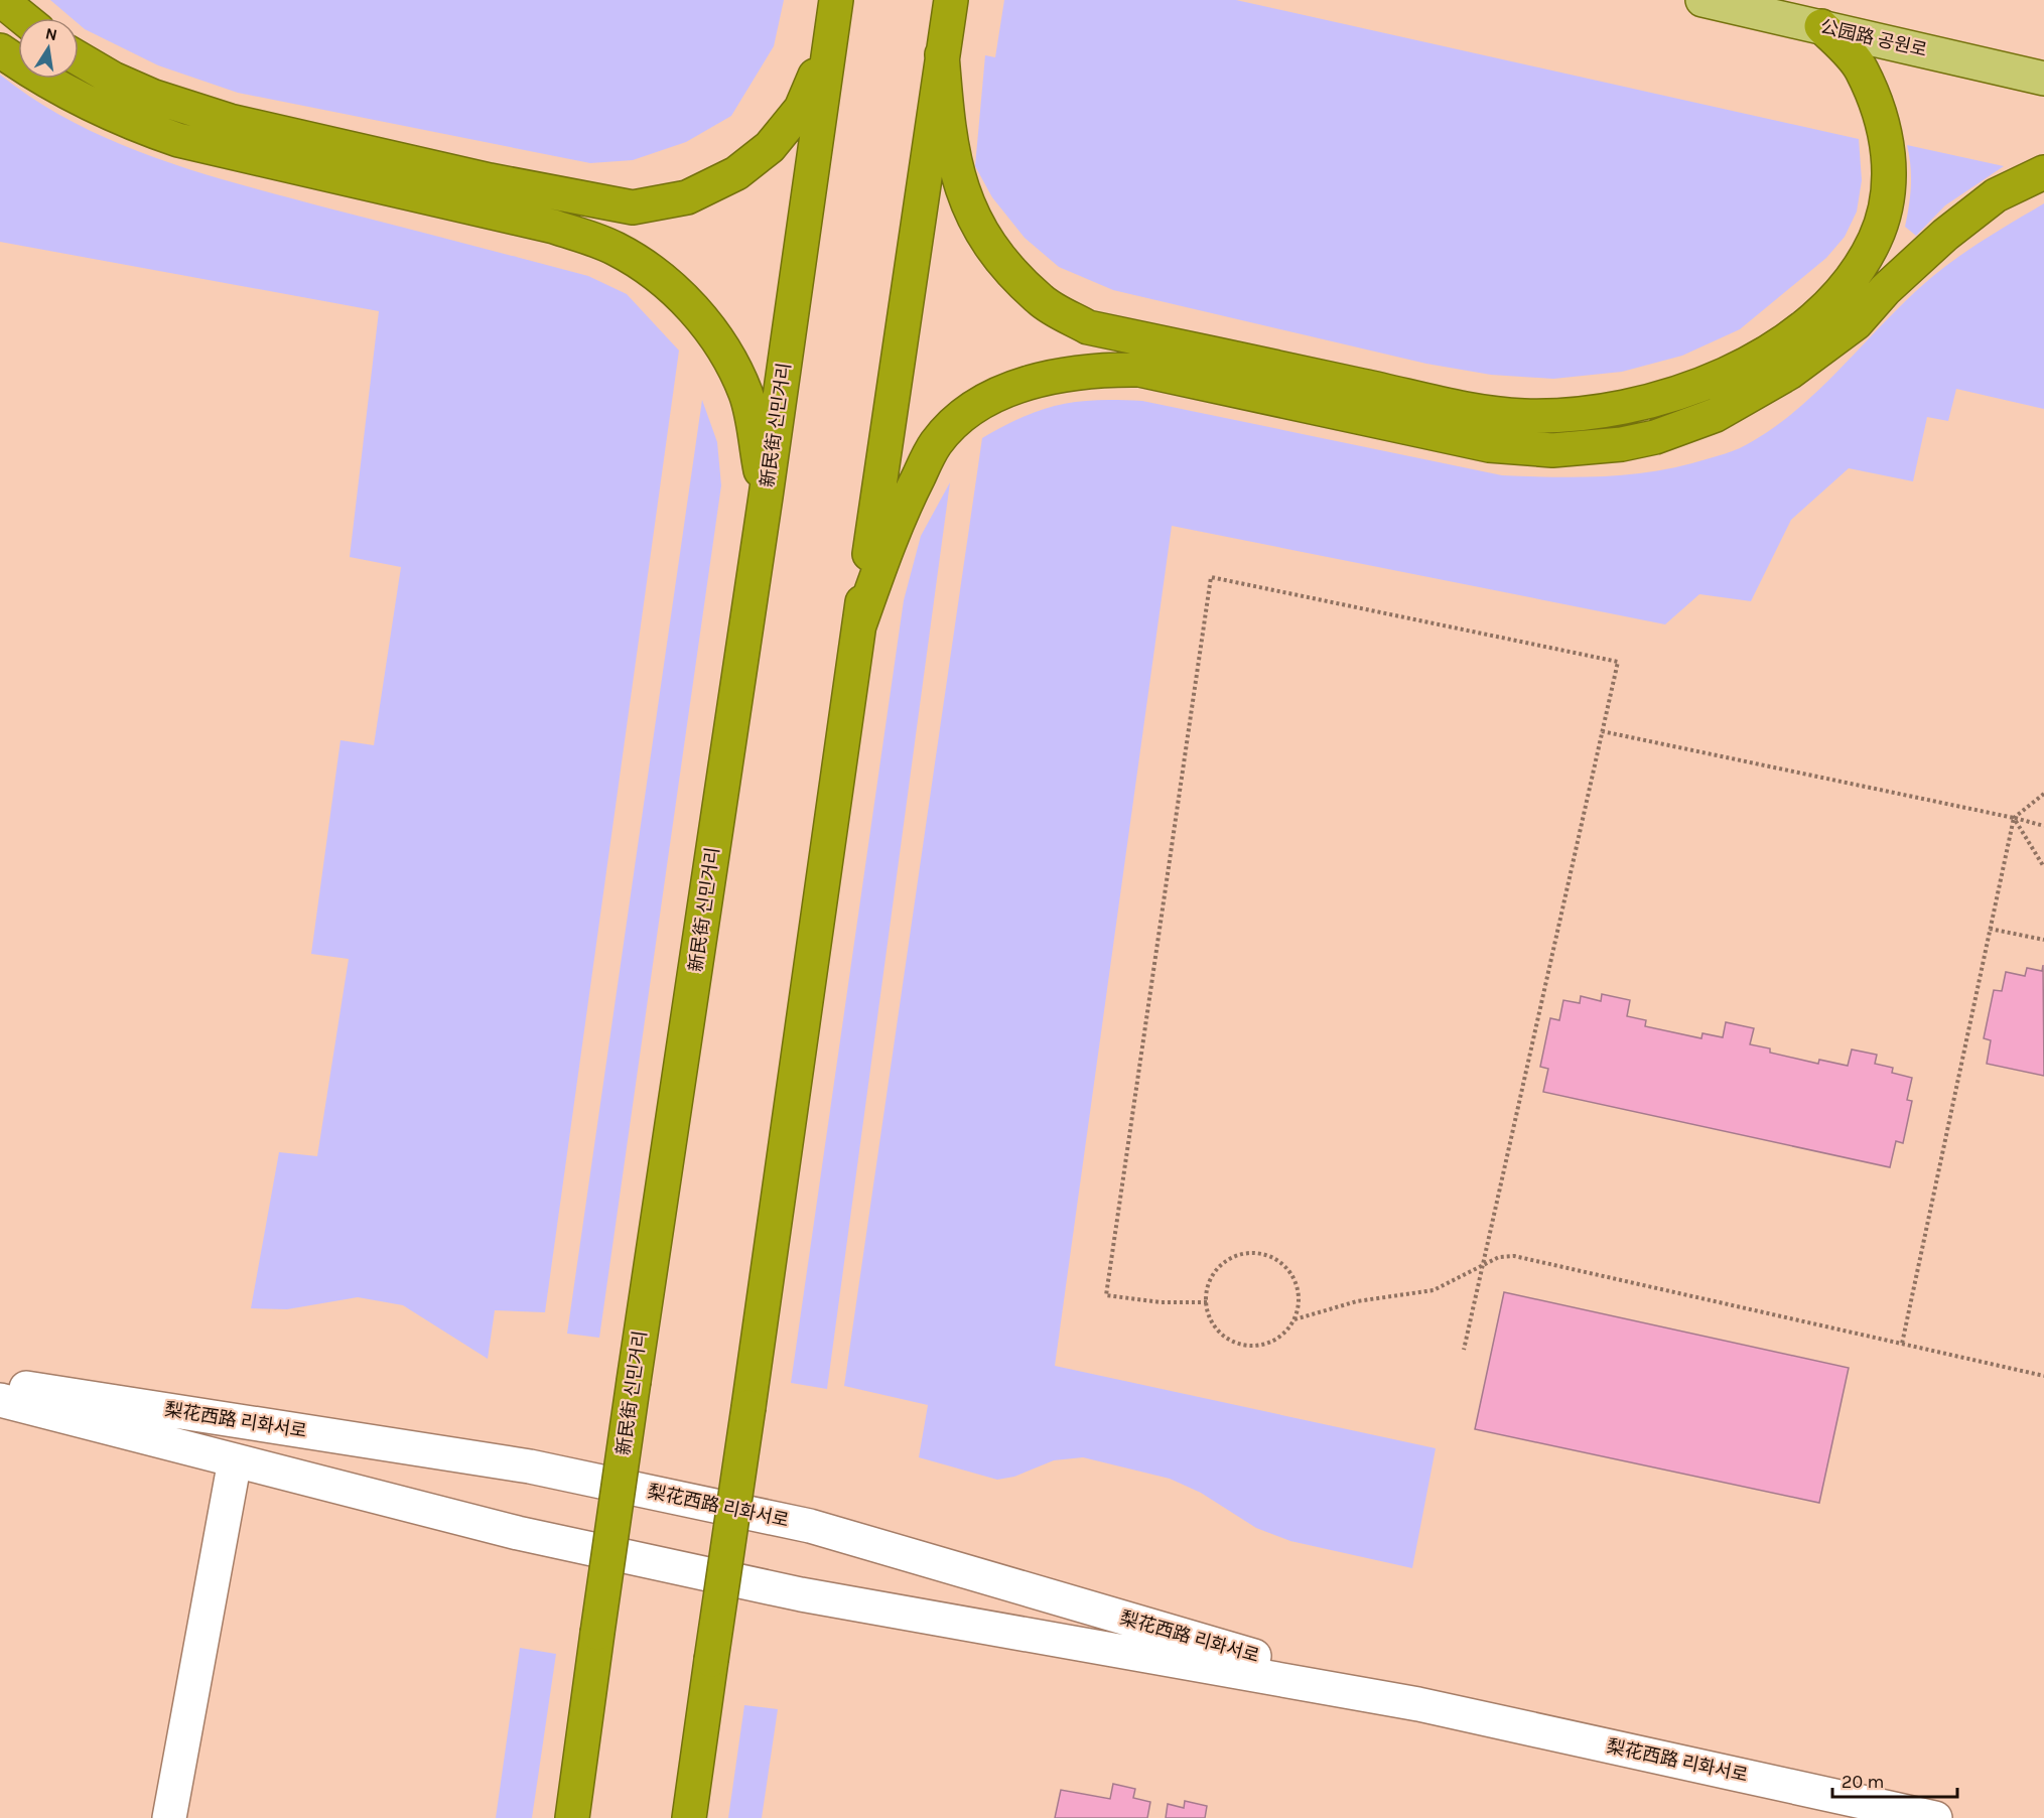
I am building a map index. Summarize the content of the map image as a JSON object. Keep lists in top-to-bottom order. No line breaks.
{"streets":{"highway":["新民街 신민거리"],"main road":["公园路 공원로"],"street":["梨花西路 리화서로"]},"scale_bar":"20 m","north":"top"}
